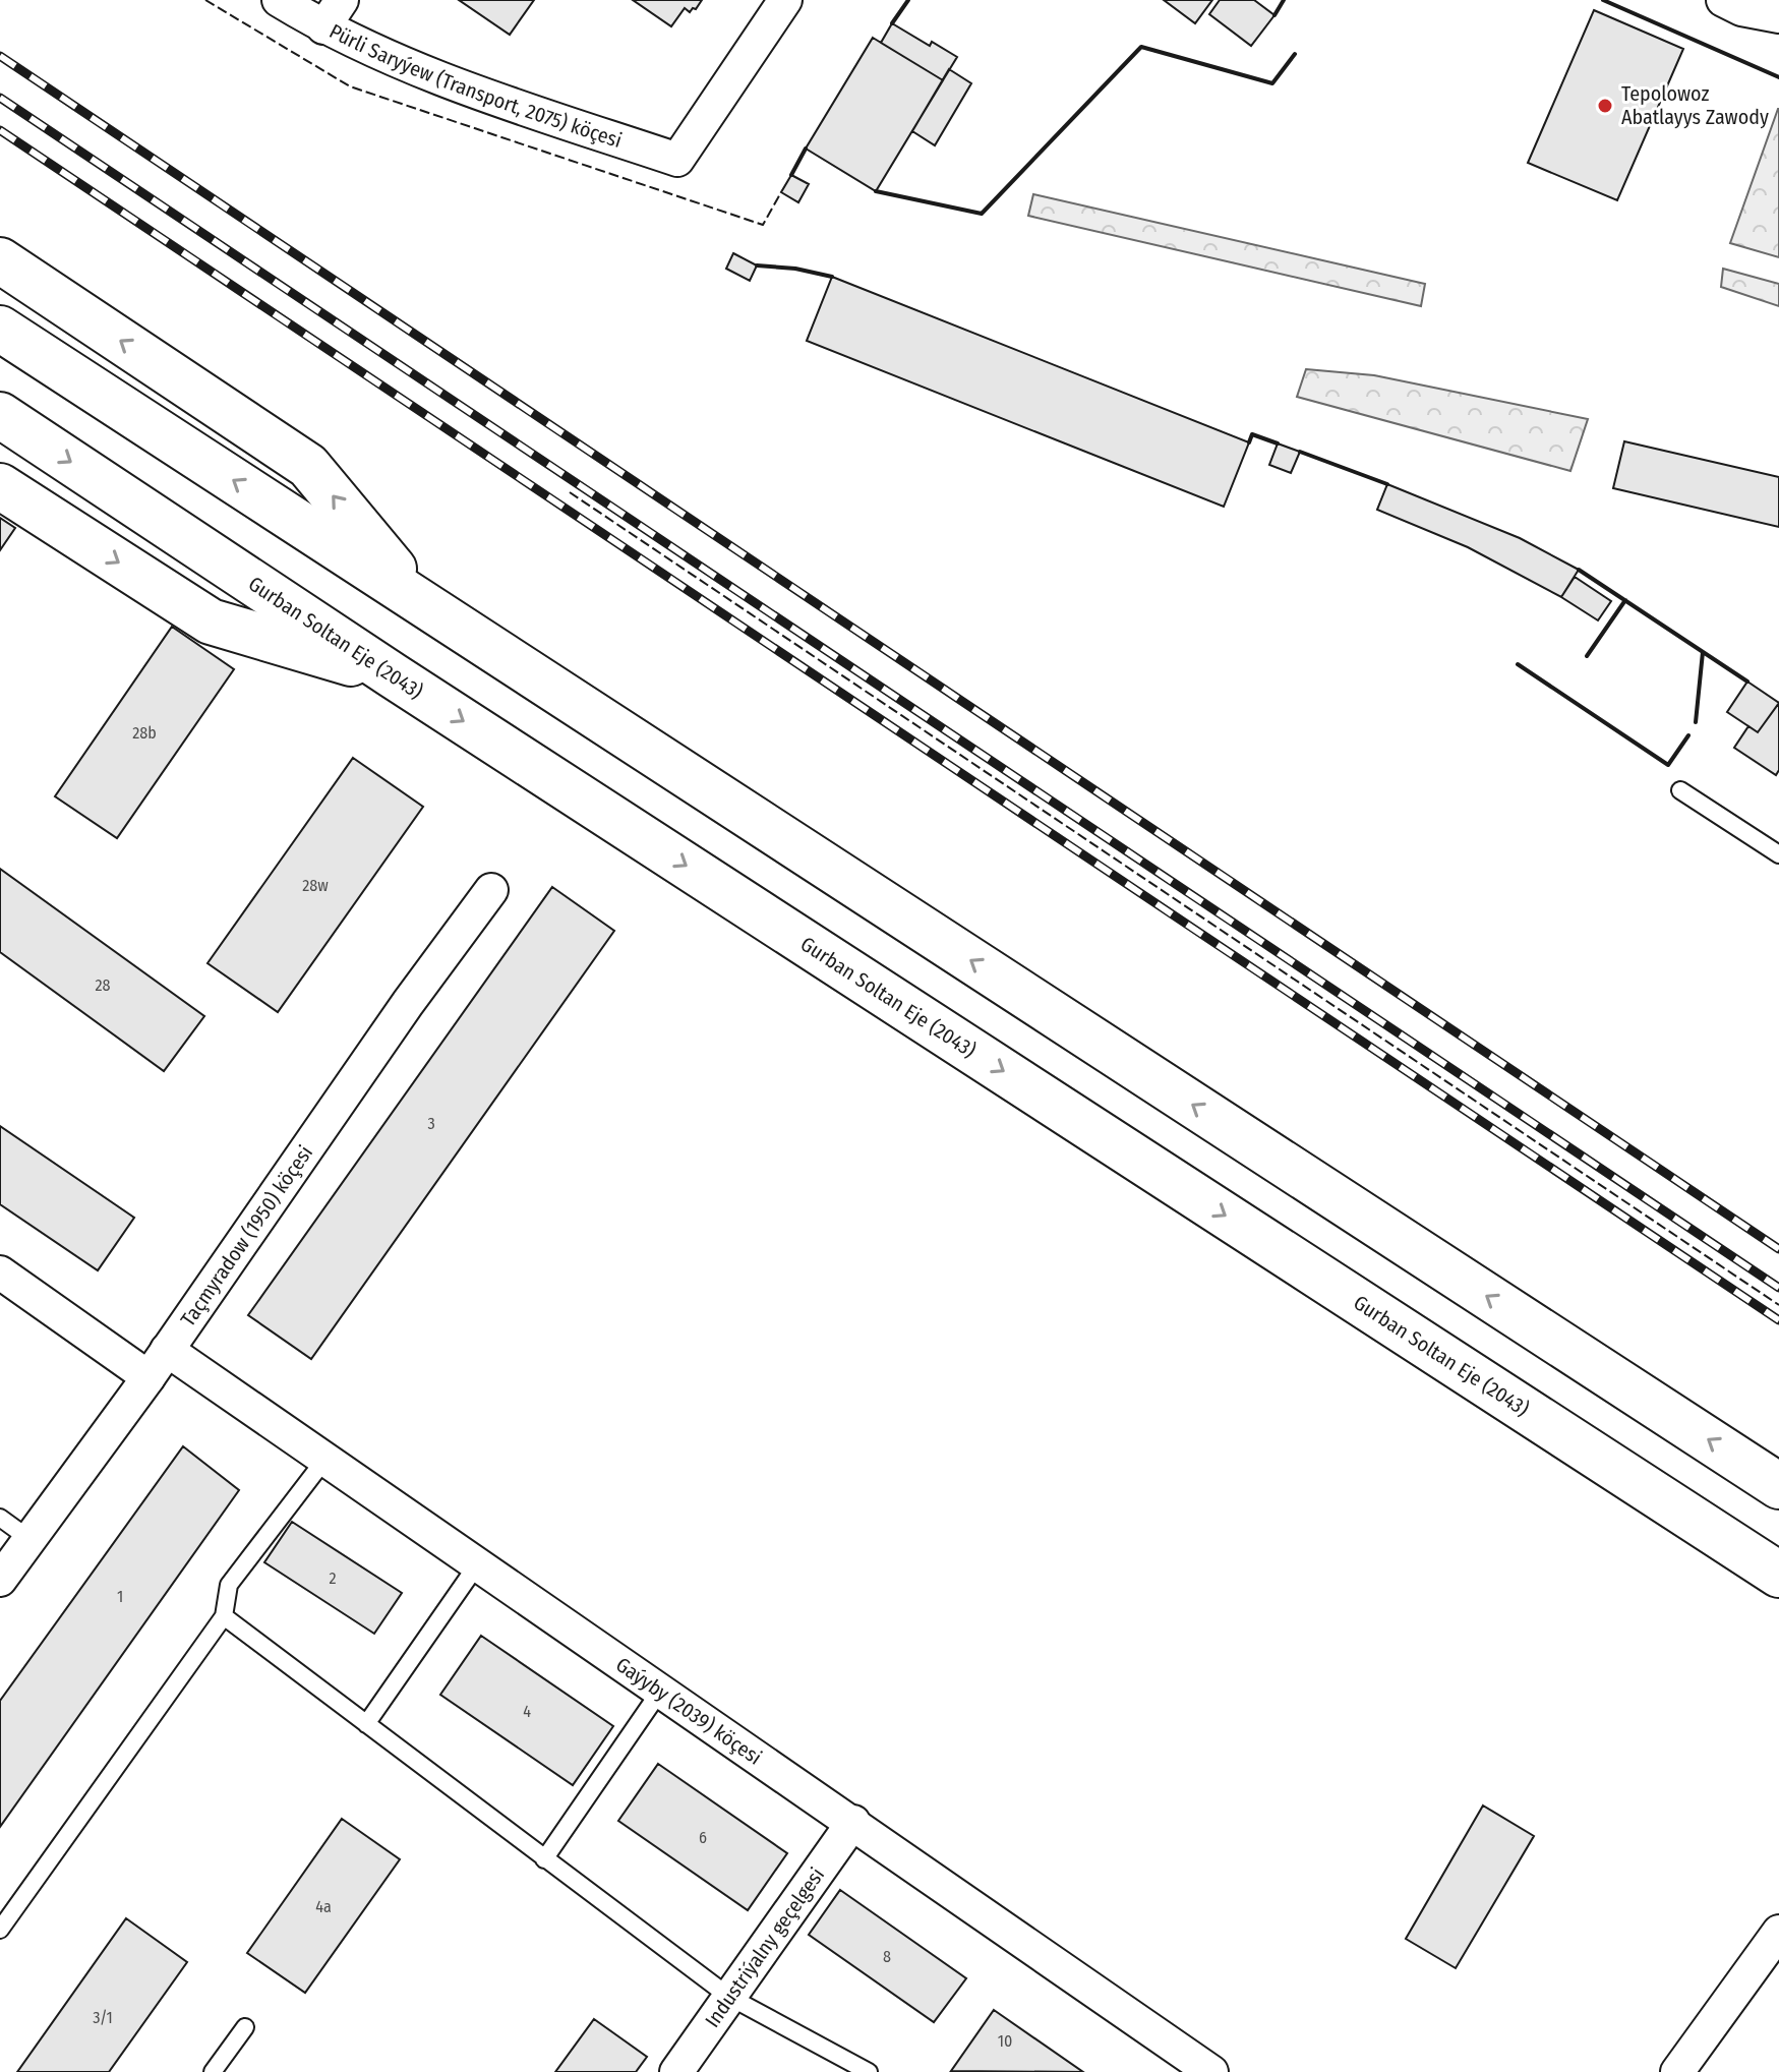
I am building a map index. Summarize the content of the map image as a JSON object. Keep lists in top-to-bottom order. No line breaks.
{"streets":{"highway":["Gurban Soltan Eje (2043)"],"street":["Pürli Saryýew (Transport, 2075) köçesi","Taçmyradow (1950) köçesi","Gaýyby (2039) köçesi","Industriýalny geçelgesi"]},"crossings":[["Taçmyradow (1950) köçesi","Gaýyby (2039) köçesi"],["Gaýyby (2039) köçesi","Industriýalny geçelgesi"]],"places":["Tepolowoz Abatlayys Zawody"],"house_numbers":["28b","28w","28","3","2","1","4","6","4a","8","3/1","10"]}
